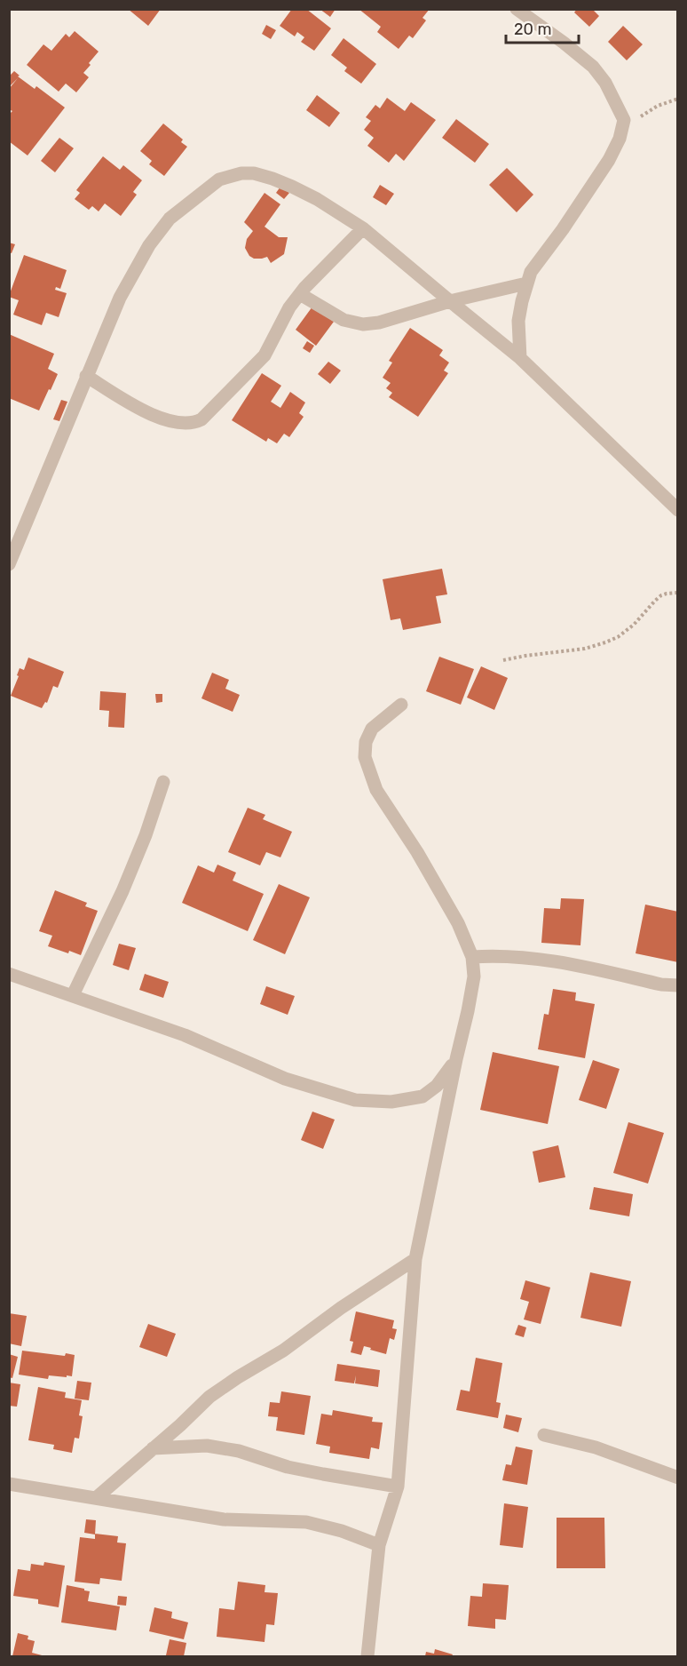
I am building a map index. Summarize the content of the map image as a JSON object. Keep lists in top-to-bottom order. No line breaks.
{"scale_bar":"20 m"}
